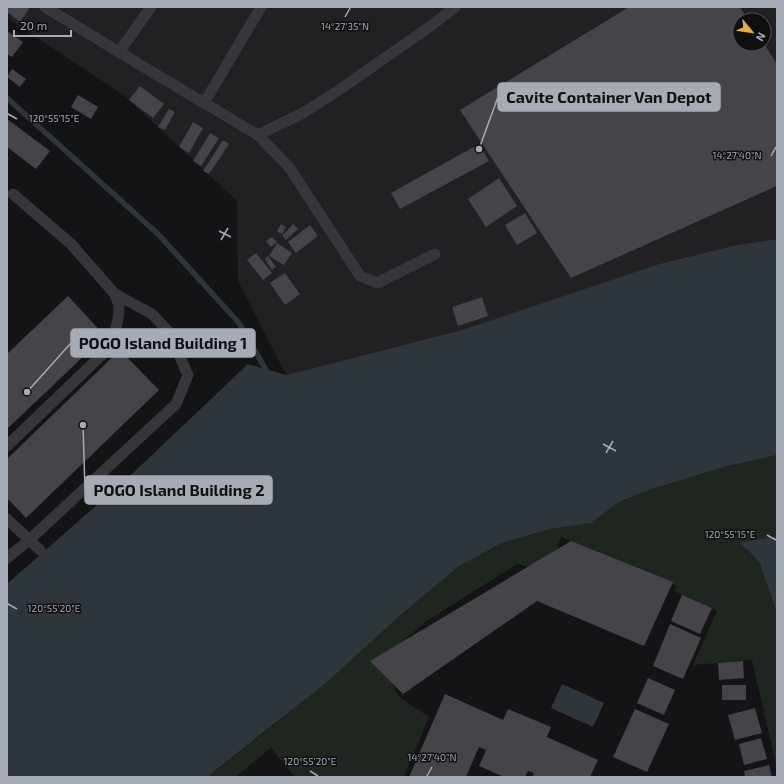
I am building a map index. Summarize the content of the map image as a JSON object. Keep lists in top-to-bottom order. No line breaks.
{"places":["Cavite Container Van Depot","POGO Island Building 1","POGO Island Building 2"],"scale_bar":"20 m","north":"bottom right","coordinates":["14°27'35\"N","120°55'15\"E","14°27'40\"N","120°55'20\"E"]}
